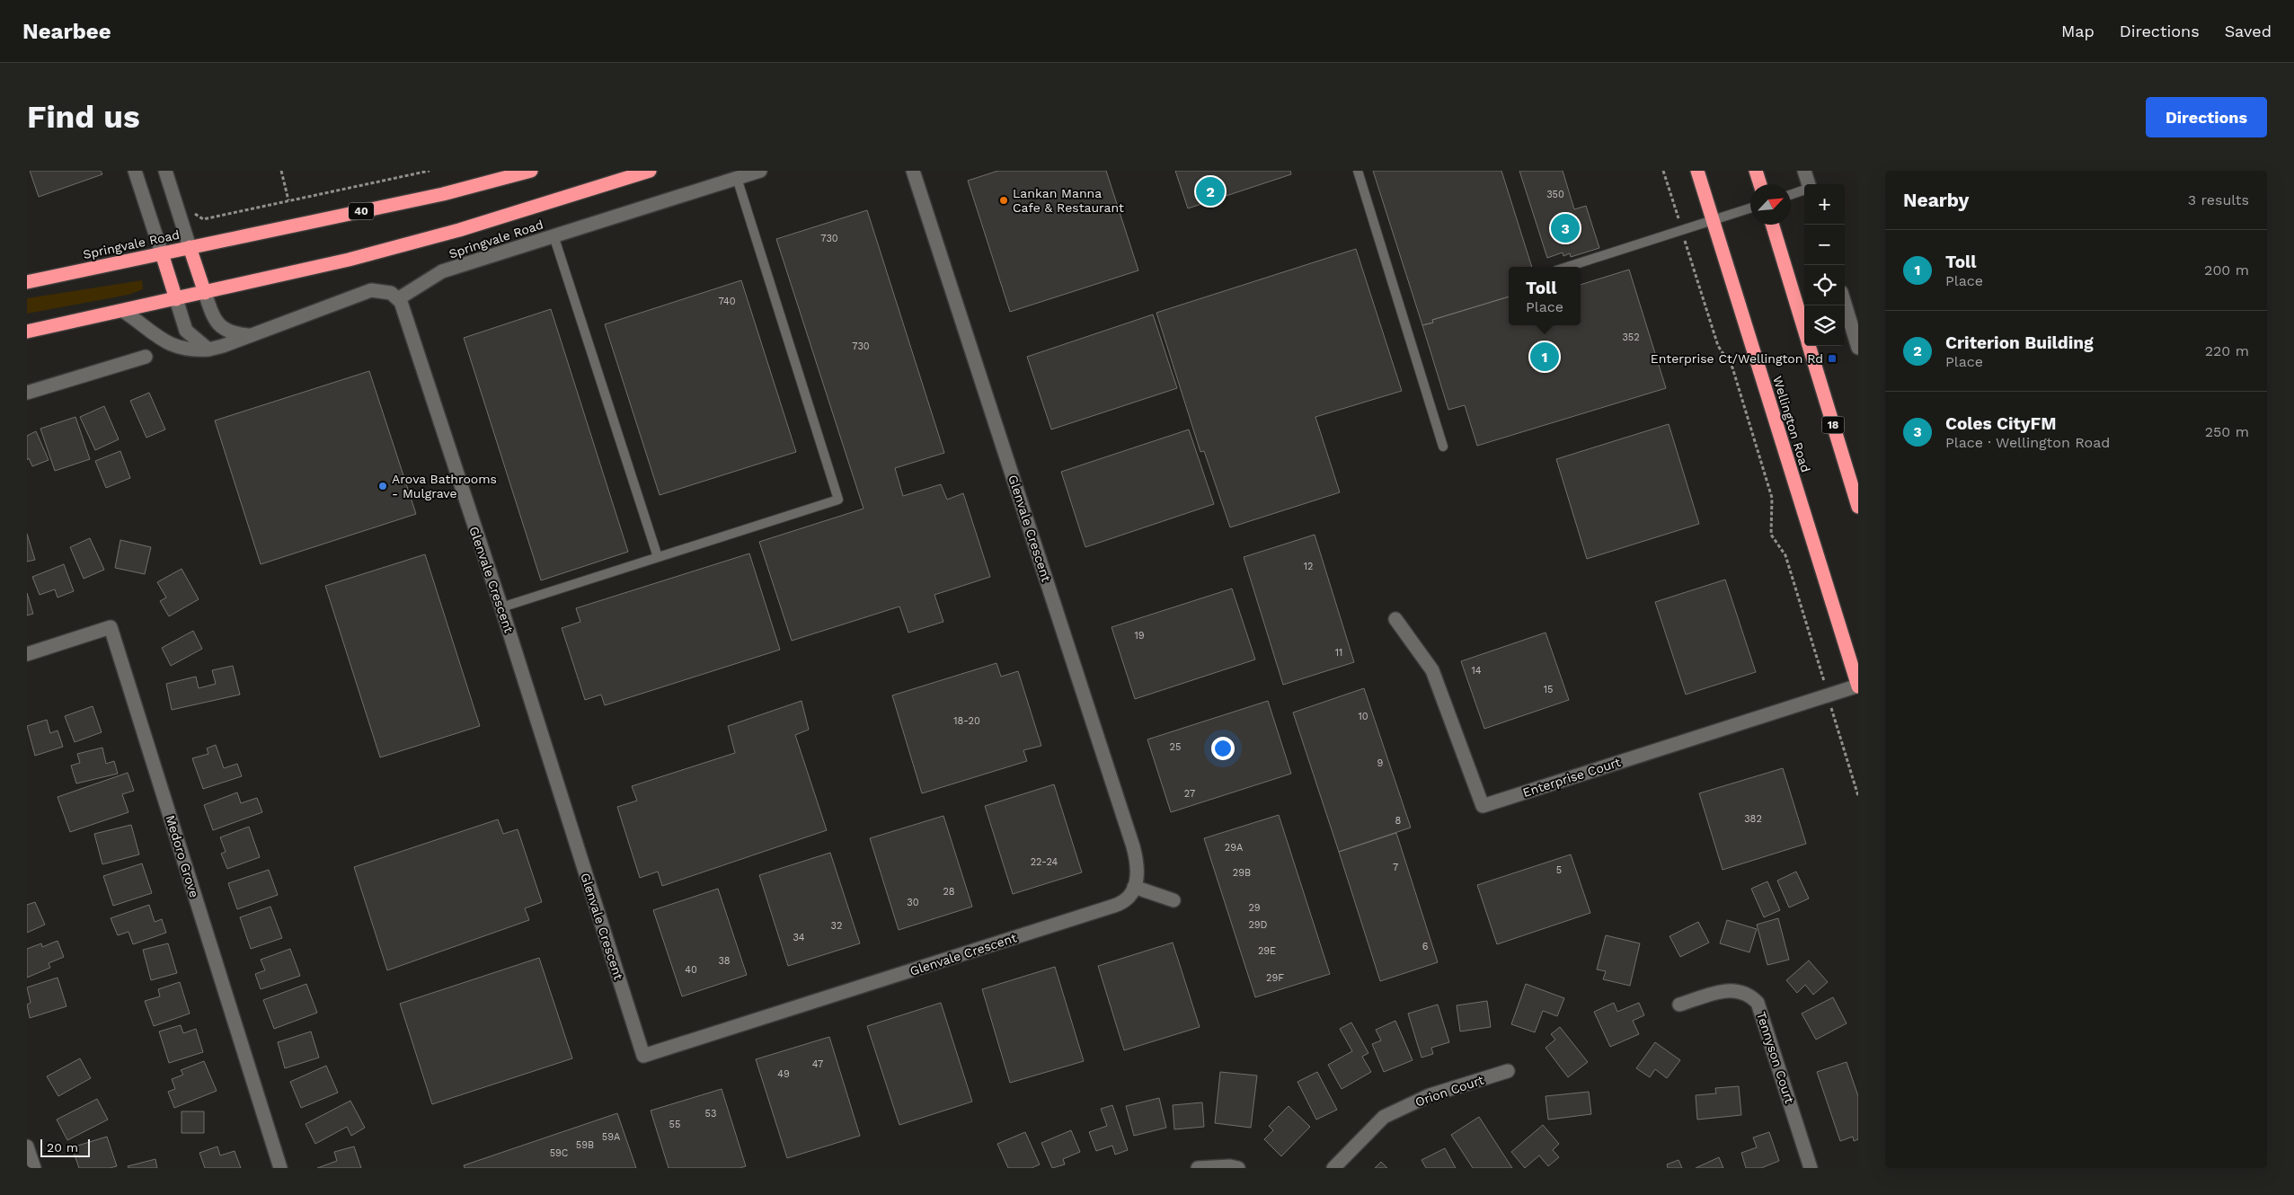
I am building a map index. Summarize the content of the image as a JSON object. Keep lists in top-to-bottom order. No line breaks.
{"streets":{"highway":["40","Springvale Road","Wellington Road","18"],"street":["Glenvale Crescent","Enterprise Court","Medoro Grove","Tennyson Court","Orion Court"]},"crossings":[["Springvale Road","Glenvale Crescent"],["Wellington Road","Enterprise Court"]],"places":{"other":["Lankan Manna Cafe & Restaurant","Arova Bathrooms - Mulgrave"],"transit":["Enterprise Ct/Wellington Rd"]},"house_numbers":["350","730","740","352","730","12","19","11","14","15","10","18-20","25","9","27","382","8","29A","22-24","7","5","29B","28","30","29","29D","32","34","6","29E","38","40","29F","47","49","53","55","59A","59B","59C"],"scale_bar":"20 m","north":"top right","page":{"header":"Nearbee","nav":["Map","Directions","Saved"],"buttons":"Directions","title":"Find us","heading":["Nearby","3 results"],"pins":["2","3","1"],"map_buttons":["+","−"],"list":[{"mark":"1","name":"Toll","note":"Place","value":"200 m"},{"mark":"2","name":"Criterion Building","note":"Place","value":"220 m"},{"mark":"3","name":"Coles CityFM","note":"Place · Wellington Road","value":"250 m"}],"popup":["Toll","Place"],"scale":"20 m"}}
